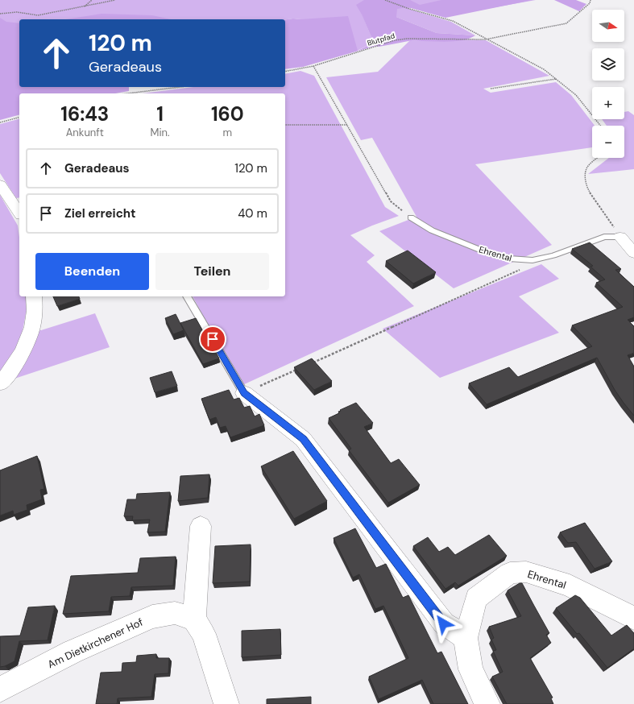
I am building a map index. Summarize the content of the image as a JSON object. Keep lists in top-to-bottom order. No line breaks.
{"streets":{"street":["Ehrental","Am Dietkirchener Hof"],"path":["Blutpfad"]},"north":"right","page":{"map_buttons":["+","−"],"turn":["120 m","Geradeaus"],"eta":["16:43","Ankunft","1","Min.","160","m"],"list":[{"name":"Geradeaus","value":"120 m"},{"name":"Ziel erreicht","value":"40 m"}],"buttons":["Beenden","Teilen"]}}
